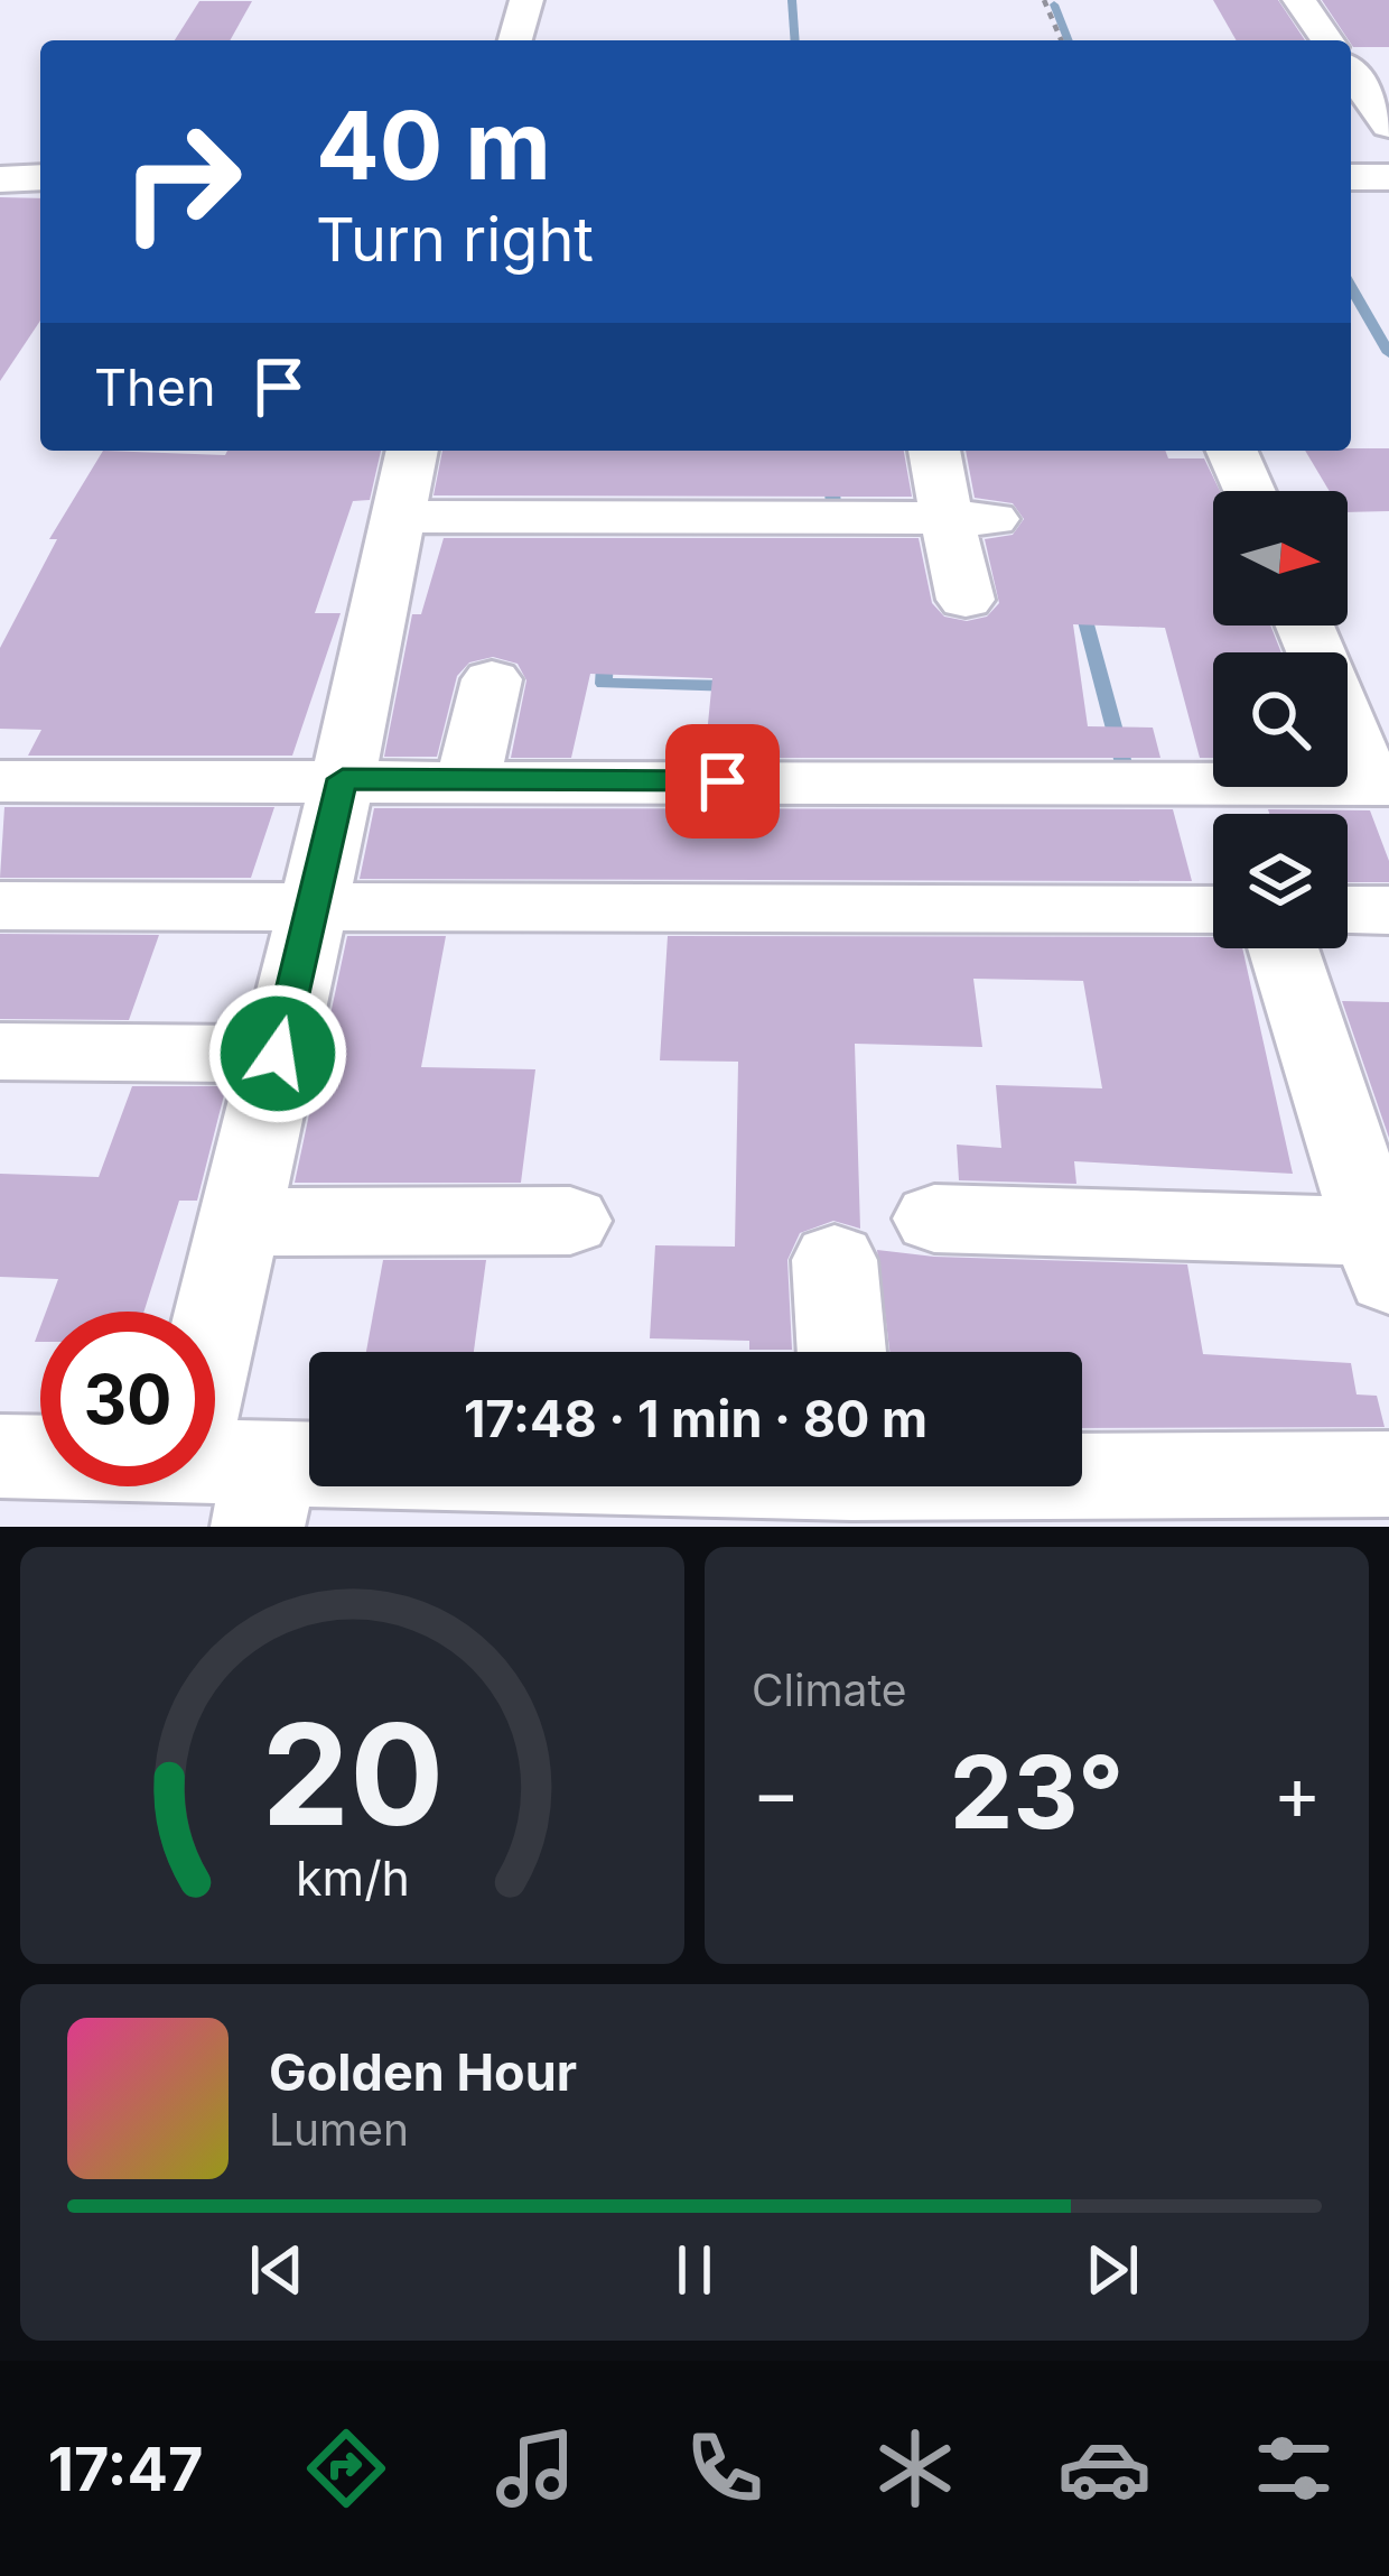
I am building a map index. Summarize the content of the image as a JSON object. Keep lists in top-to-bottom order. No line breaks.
{"north":"right","page":{"turn":["40 m","Turn right"],"then":"Then","limit":"30","trip":"17:48 · 1 min · 80 m","tile":"Climate","heat":["−","23°","+"],"song":["Golden Hour","Lumen"],"tabs":"17:47","gauge":["20","km/h"]}}
